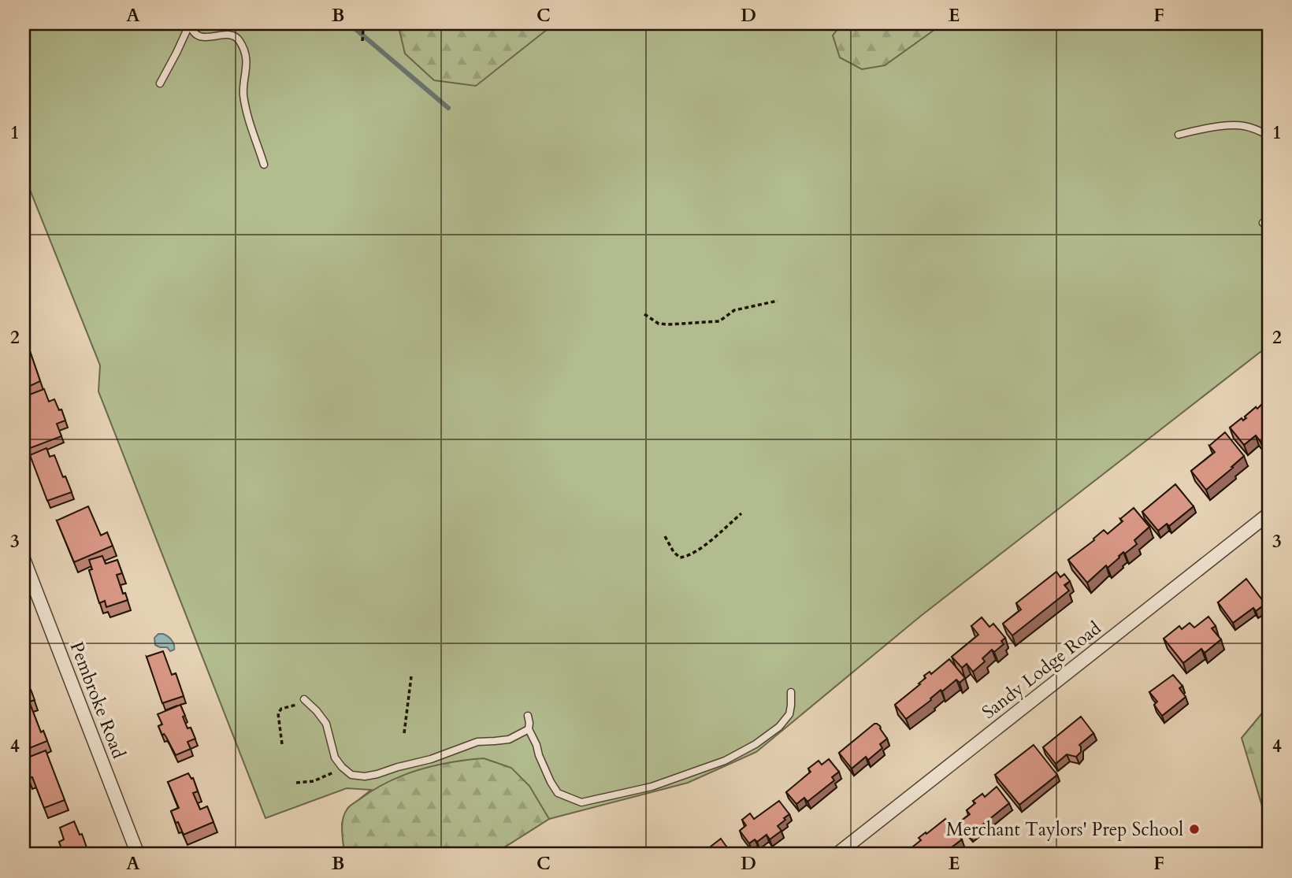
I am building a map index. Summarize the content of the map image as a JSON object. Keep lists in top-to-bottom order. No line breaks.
{"streets":{"street":["Sandy Lodge Road","Pembroke Road"]},"places":["Merchant Taylors' Prep School"],"grid":{"columns":["A","B","C","D","E","F"],"rows":["1","2","3","4"]}}
